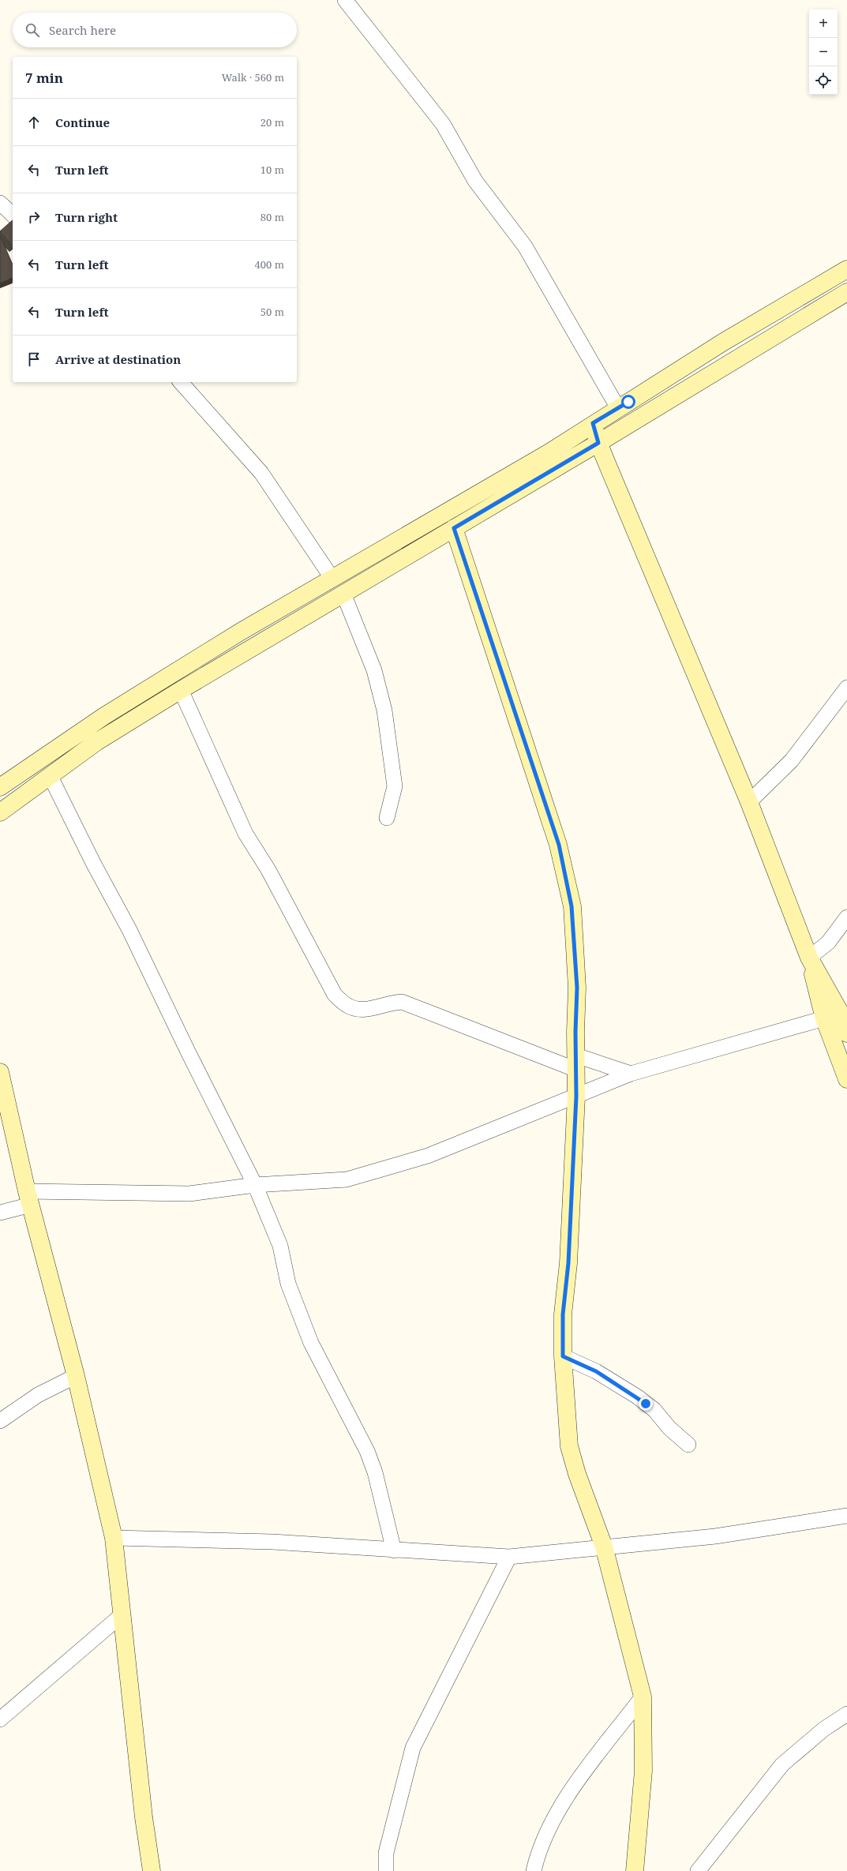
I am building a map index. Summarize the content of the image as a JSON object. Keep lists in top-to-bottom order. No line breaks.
{"page":{"map_buttons":["+","−"],"search":"Search here","heading":["7 min","Walk · 560 m"],"list":[["Continue","20 m"],["Turn left","10 m"],["Turn right","80 m"],["Turn left","400 m"],["Turn left","50 m"],"Arrive at destination"]}}
